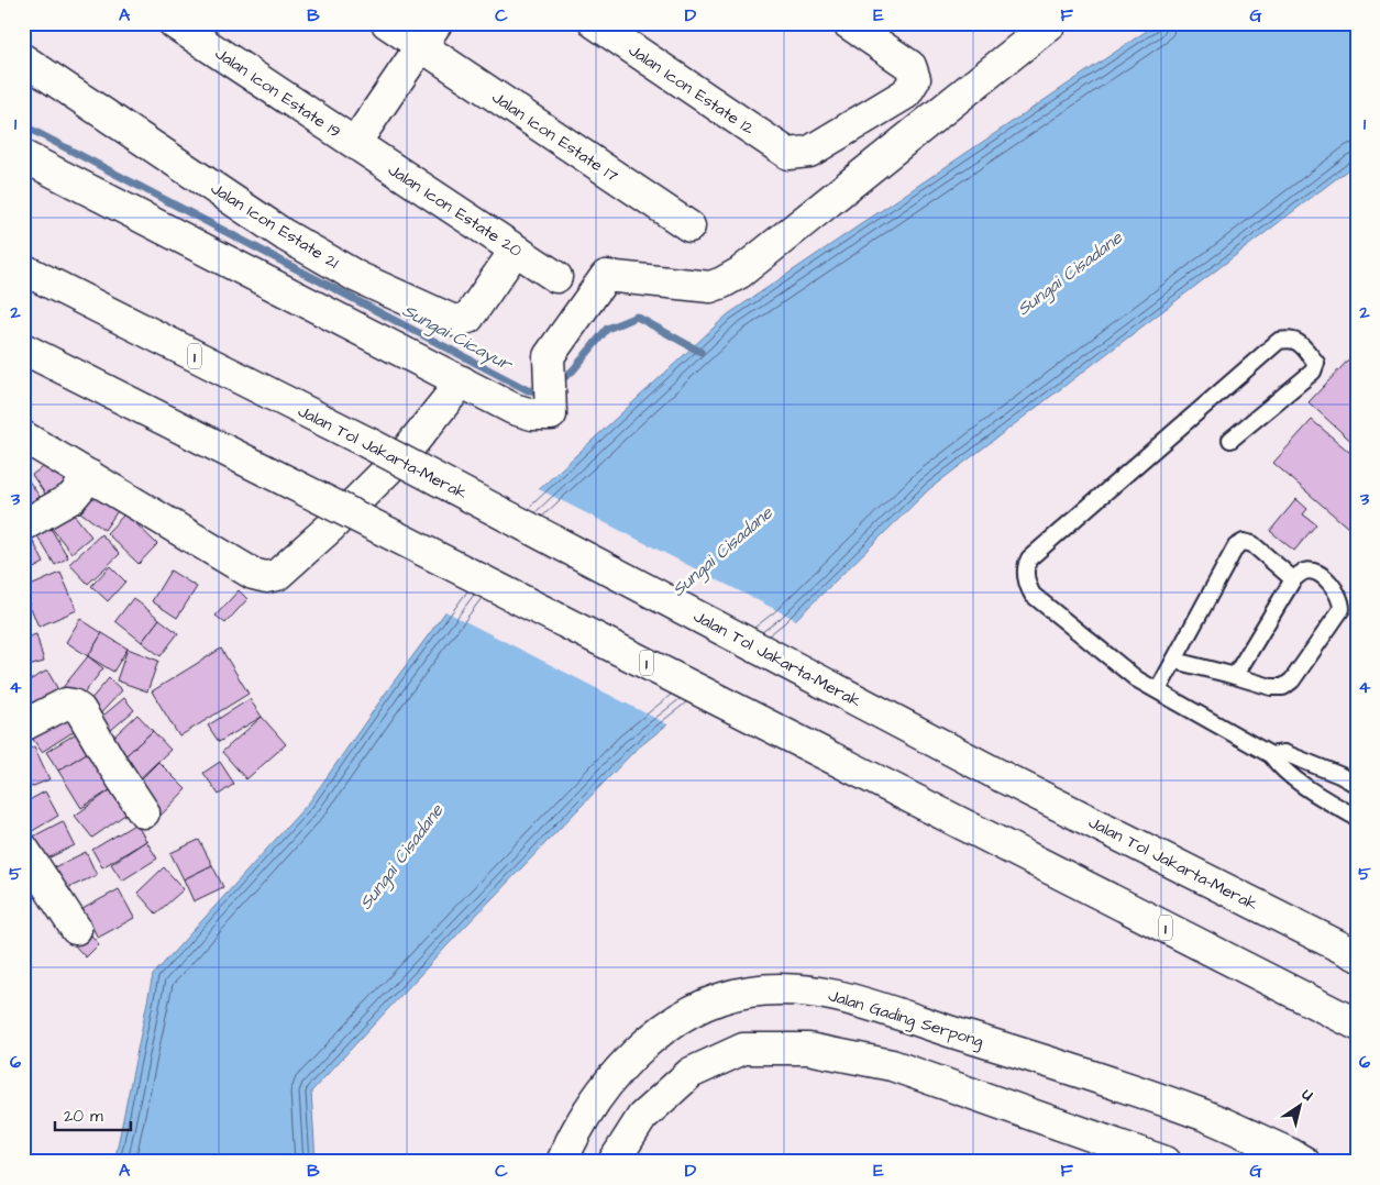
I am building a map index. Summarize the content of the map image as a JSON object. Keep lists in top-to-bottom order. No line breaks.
{"streets":{"main road":["Jalan Icon Estate 12","Jalan Icon Estate 19","Jalan Icon Estate 17","Jalan Icon Estate 20","Jalan Icon Estate 21","1","Jalan Tol Jakarta–Merak","Jalan Gading Serpong"]},"crossings":[["Jalan Icon Estate 19","Jalan Icon Estate 20"],["Jalan Icon Estate 20","Jalan Icon Estate 21"]],"water":["Sungai Cisadane","Sungai Cicayur"],"scale_bar":"20 m","north":"top right","grid":{"columns":["A","B","C","D","E","F","G"],"rows":["1","2","3","4","5","6"]}}
